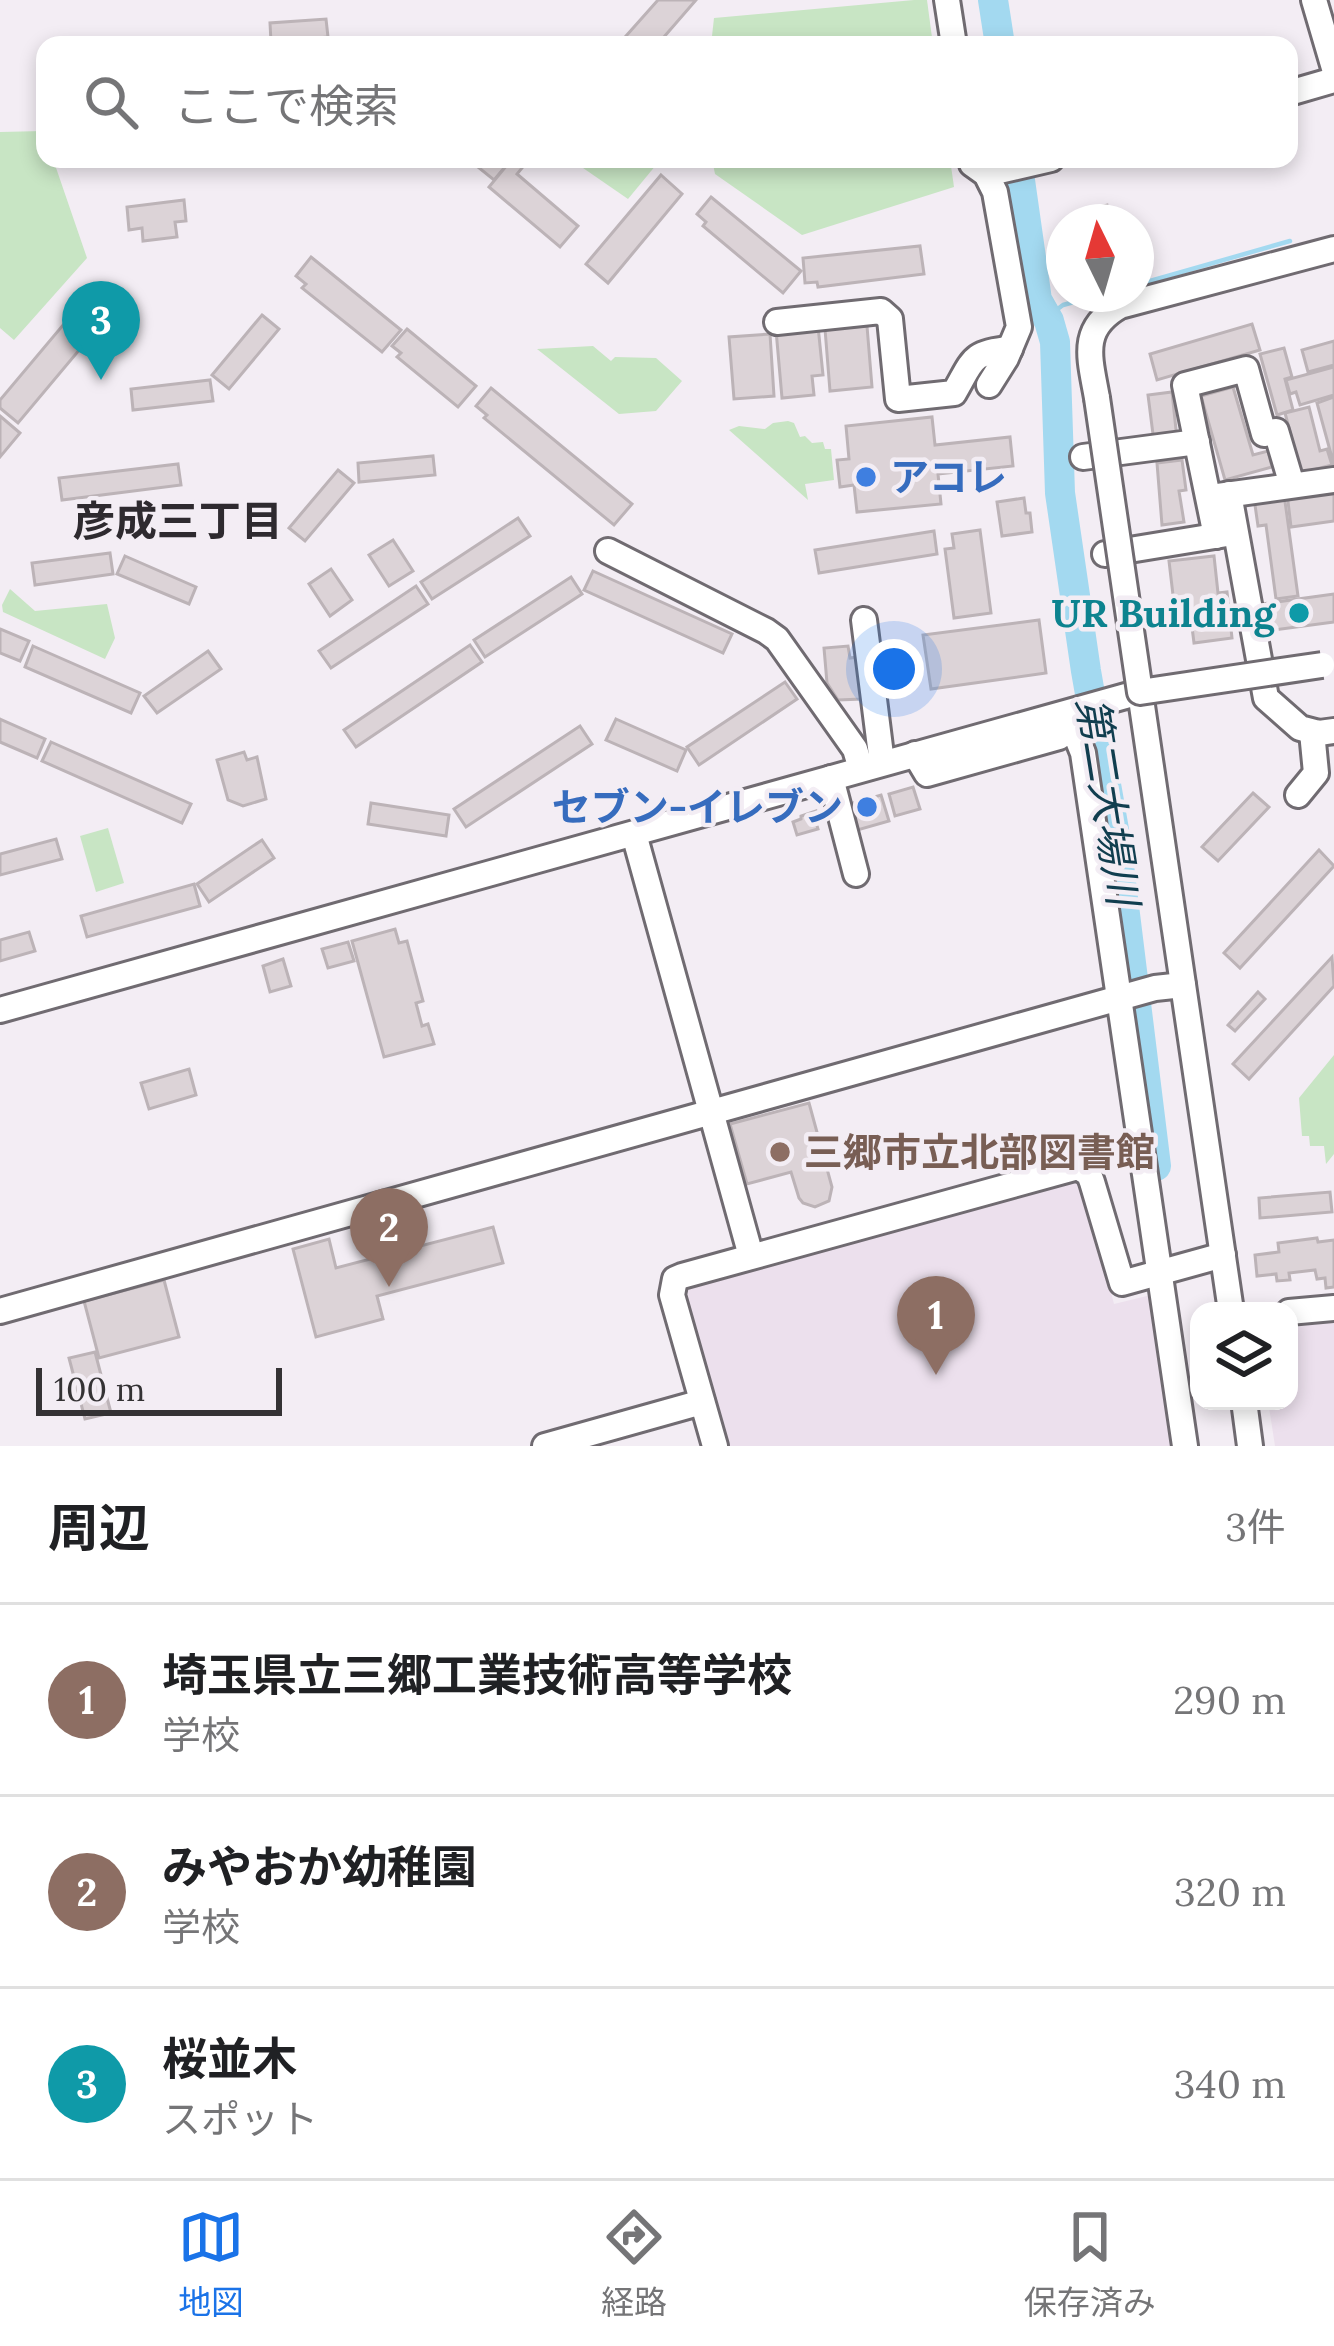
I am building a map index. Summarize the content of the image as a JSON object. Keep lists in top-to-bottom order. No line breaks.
{"districts":["彦成三丁目"],"water":["第二大場川"],"places":["アコレ","UR Building","セブン-イレブン","三郷市立北部図書館"],"scale_bar":"100 m","north":"top","page":{"search":"ここで検索","pins":["3","2","1"],"scale":"100 m","heading":["周辺","3件"],"list":[{"mark":"1","name":"埼玉県立三郷工業技術高等学校","note":"学校","value":"290 m"},{"mark":"2","name":"みやおか幼稚園","note":"学校","value":"320 m"},{"mark":"3","name":"桜並木","note":"スポット","value":"340 m"}],"nav":["地図","経路","保存済み"]}}
